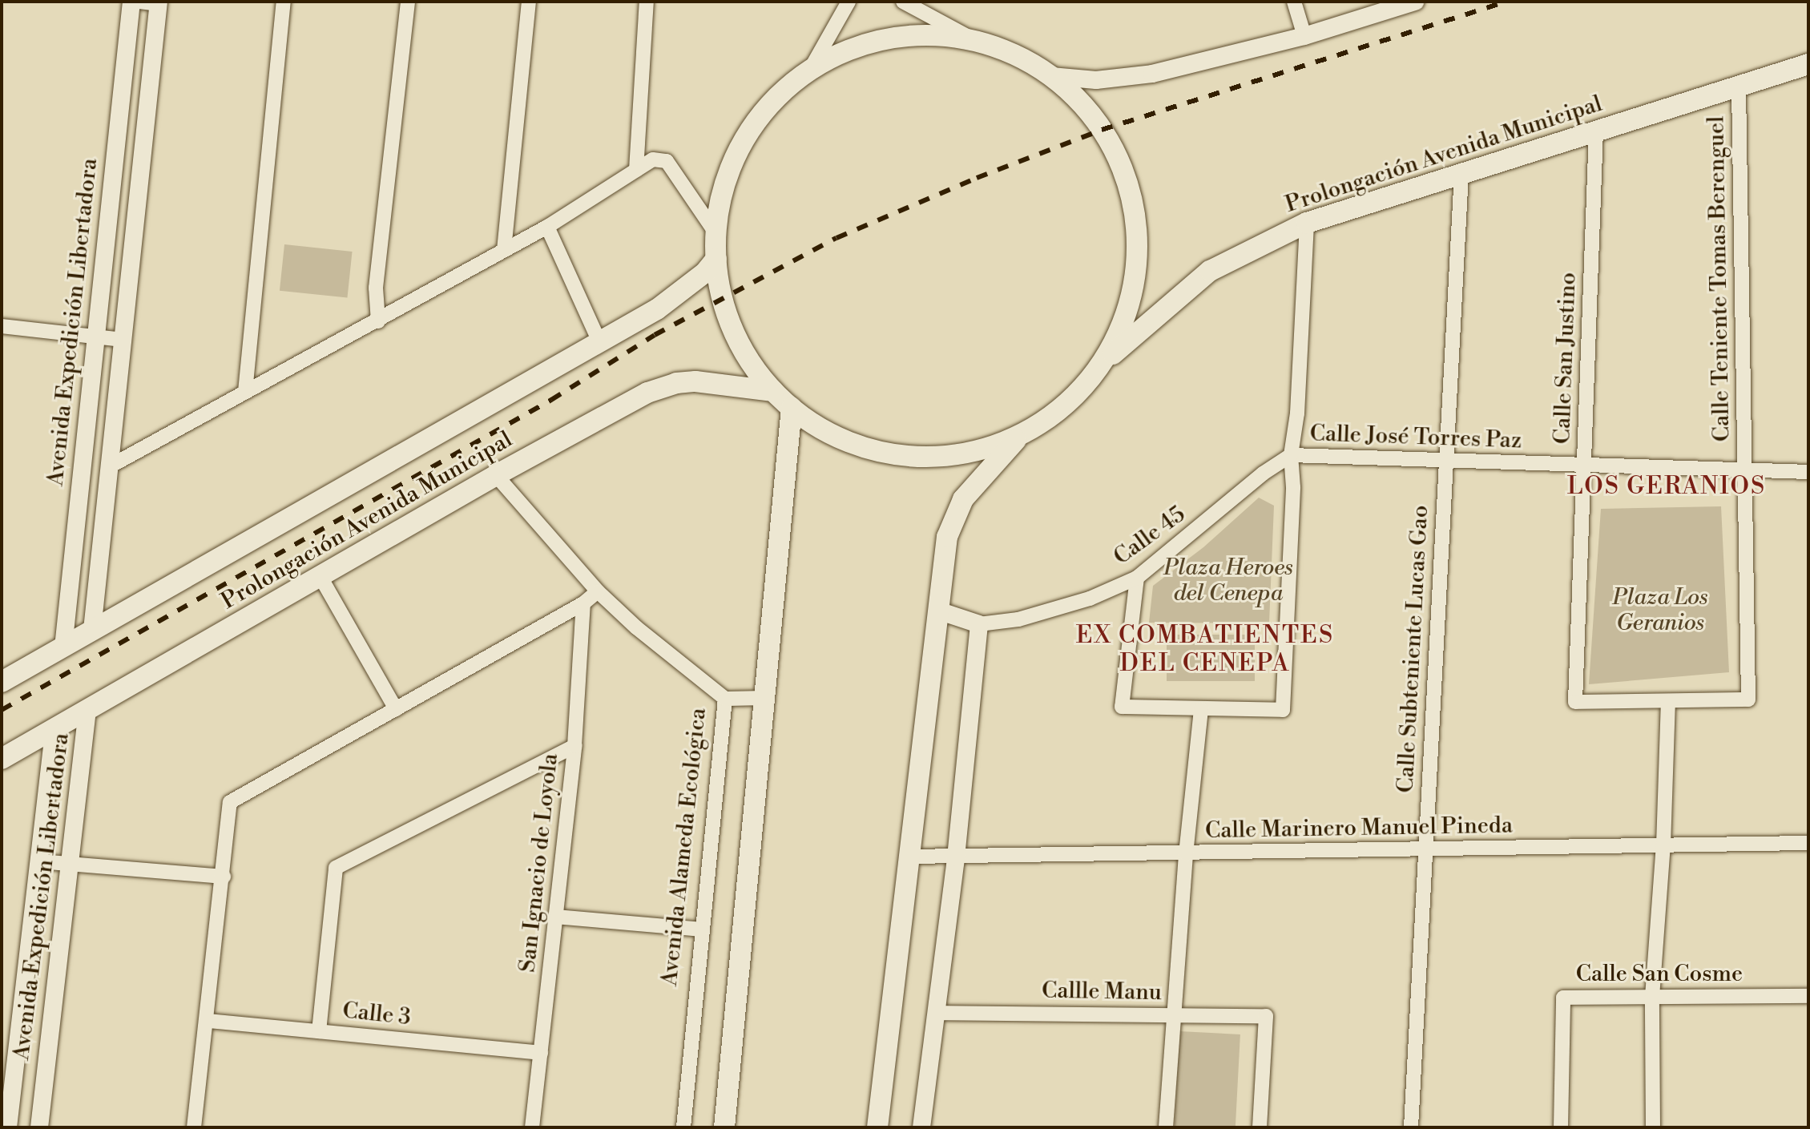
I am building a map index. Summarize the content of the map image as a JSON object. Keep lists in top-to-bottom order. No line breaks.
{"streets":{"main road":["Prolongación Avenida Municipal"],"street":["Calle Teniente Tomas Berenguel","Avenida Expedición Libertadora","Calle San Justino","Calle José Torres Paz","Calle 45","Calle Subteniente Lucas Gao","Calle Marinero Manuel Pineda","Avenida Alameda Ecológica","San Ignacio de Loyola","Calle San Cosme","Callle Manu","Calle 3"]},"crossings":[["Prolongación Avenida Municipal","Calle Teniente Tomas Berenguel"],["Prolongación Avenida Municipal","Avenida Expedición Libertadora"],["Prolongación Avenida Municipal","Calle San Justino"],["Prolongación Avenida Municipal","Calle Subteniente Lucas Gao"],["Prolongación Avenida Municipal","Avenida Alameda Ecológica"],["Calle Teniente Tomas Berenguel","Calle San Justino"],["Calle Teniente Tomas Berenguel","Calle José Torres Paz"],["Calle San Justino","Calle José Torres Paz"],["Calle José Torres Paz","Calle 45"],["Calle José Torres Paz","Calle Subteniente Lucas Gao"],["Calle Subteniente Lucas Gao","Calle Marinero Manuel Pineda"],["San Ignacio de Loyola","Calle 3"]],"districts":["LOS GERANIOS","EX COMBATIENTES DEL CENEPA"],"parks":["Plaza Heroes del Cenepa","Plaza Los Geranios"]}
